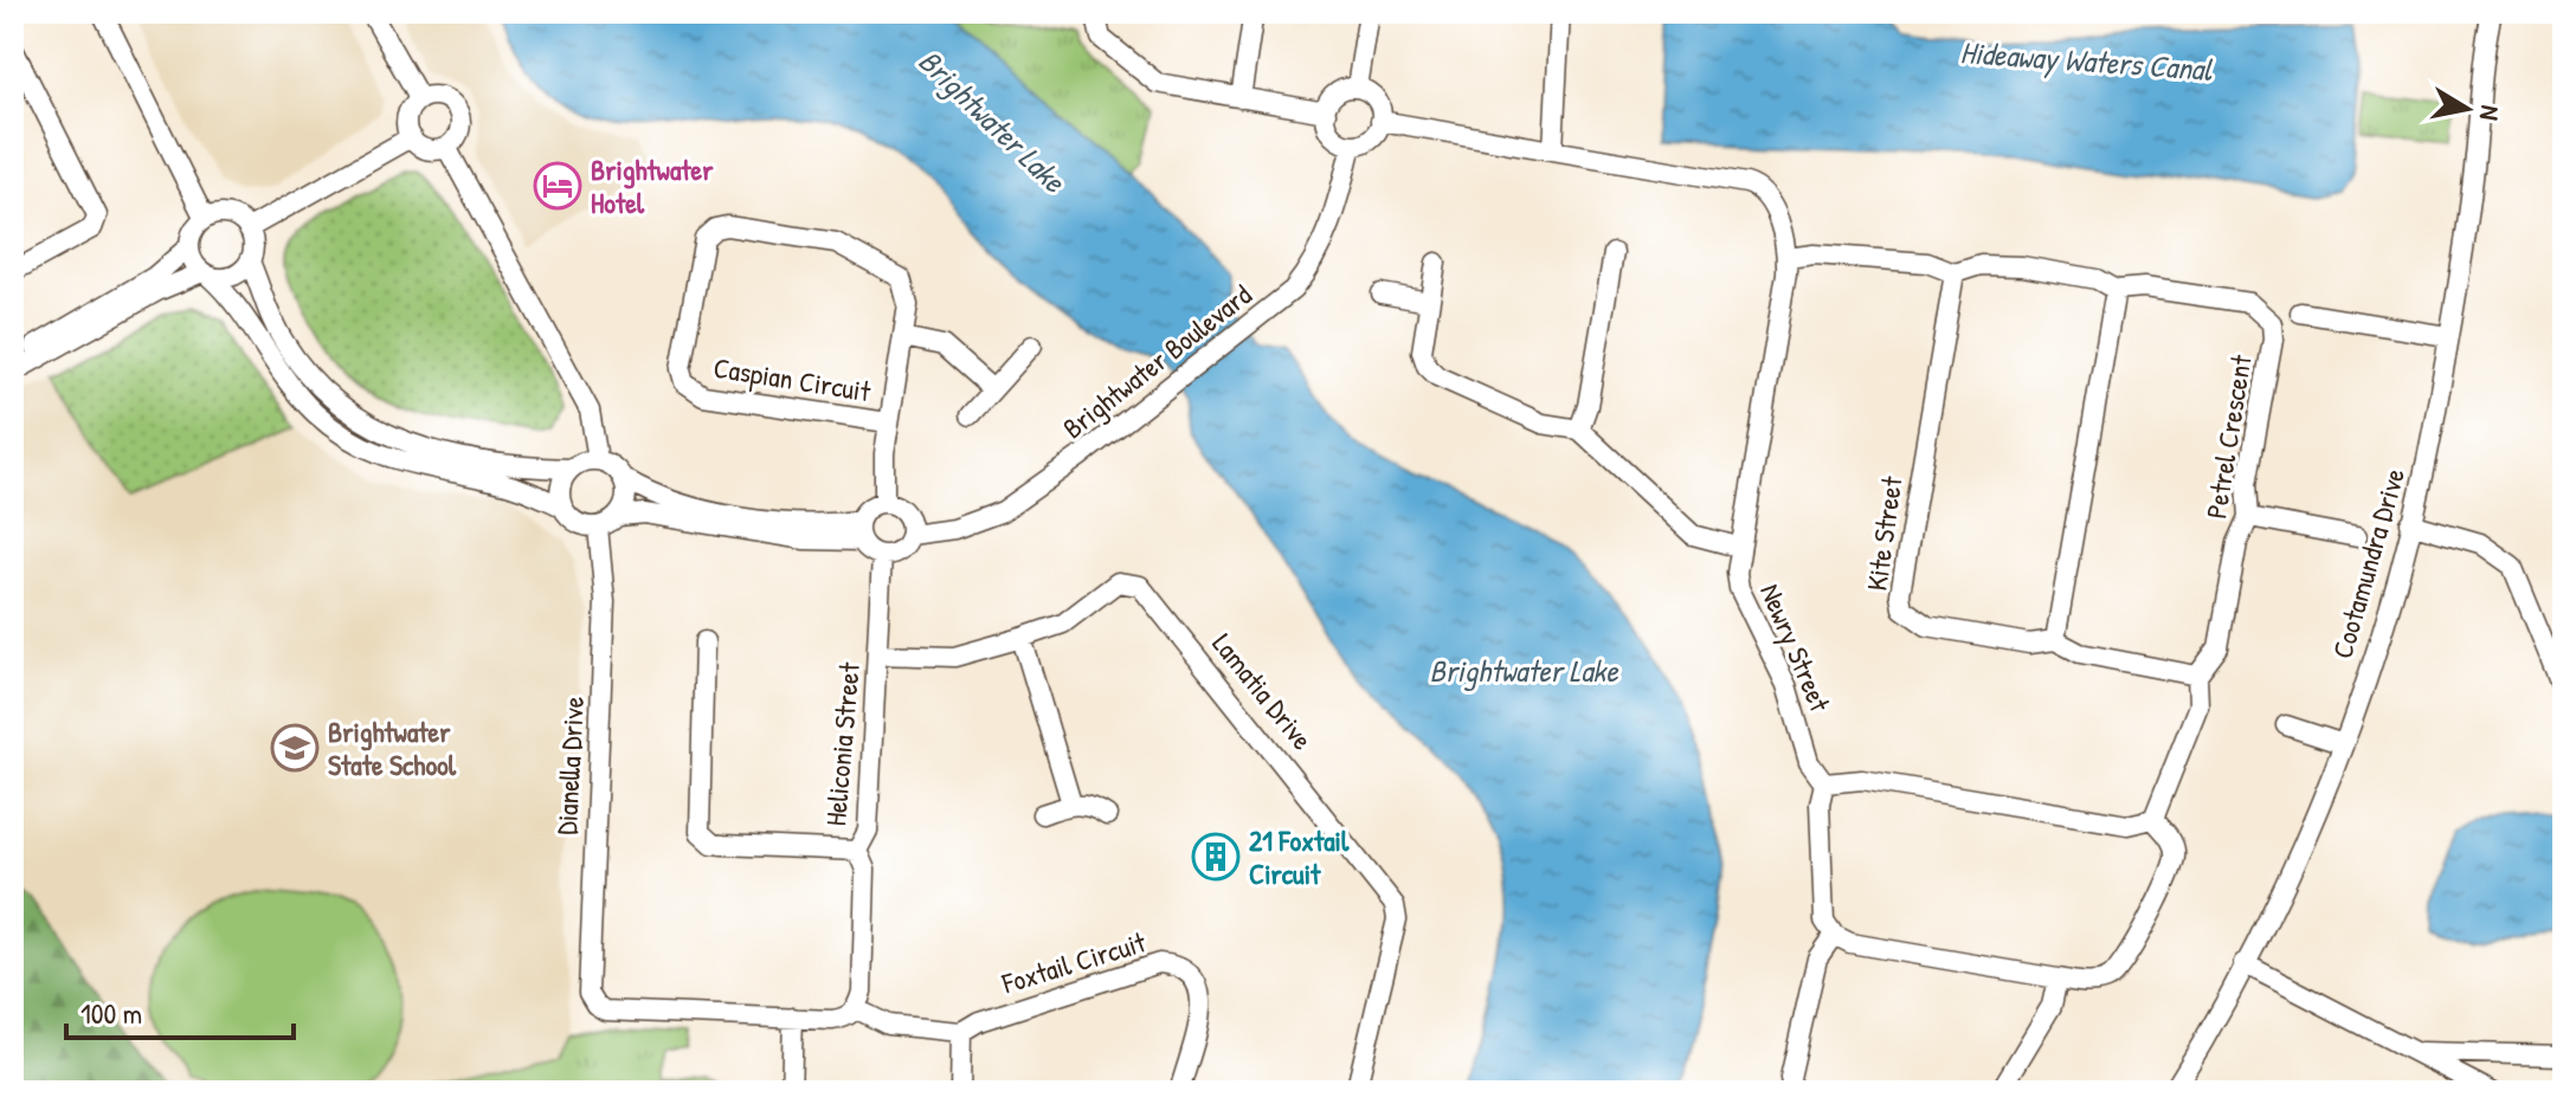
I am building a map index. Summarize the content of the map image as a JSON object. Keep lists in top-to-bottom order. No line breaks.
{"streets":{"street":["Brightwater Boulevard","Caspian Circuit","Petrel Crescent","Kite Street","Cootamundra Drive","Newry Street","Lamatia Drive","Heliconia Street","Dianella Drive","Foxtail Circuit"]},"crossings":[["Brightwater Boulevard","Caspian Circuit"],["Brightwater Boulevard","Newry Street"],["Brightwater Boulevard","Heliconia Street"],["Caspian Circuit","Heliconia Street"],["Petrel Crescent","Kite Street"],["Petrel Crescent","Newry Street"],["Lamatia Drive","Heliconia Street"],["Heliconia Street","Foxtail Circuit"]],"water":["Hideaway Waters Canal","Brightwater Lake"],"places":{"hotel":["Brightwater Hotel"],"school or university":["Brightwater State School"],"building":["21 Foxtail Circuit"]},"scale_bar":"100 m","north":"right"}
